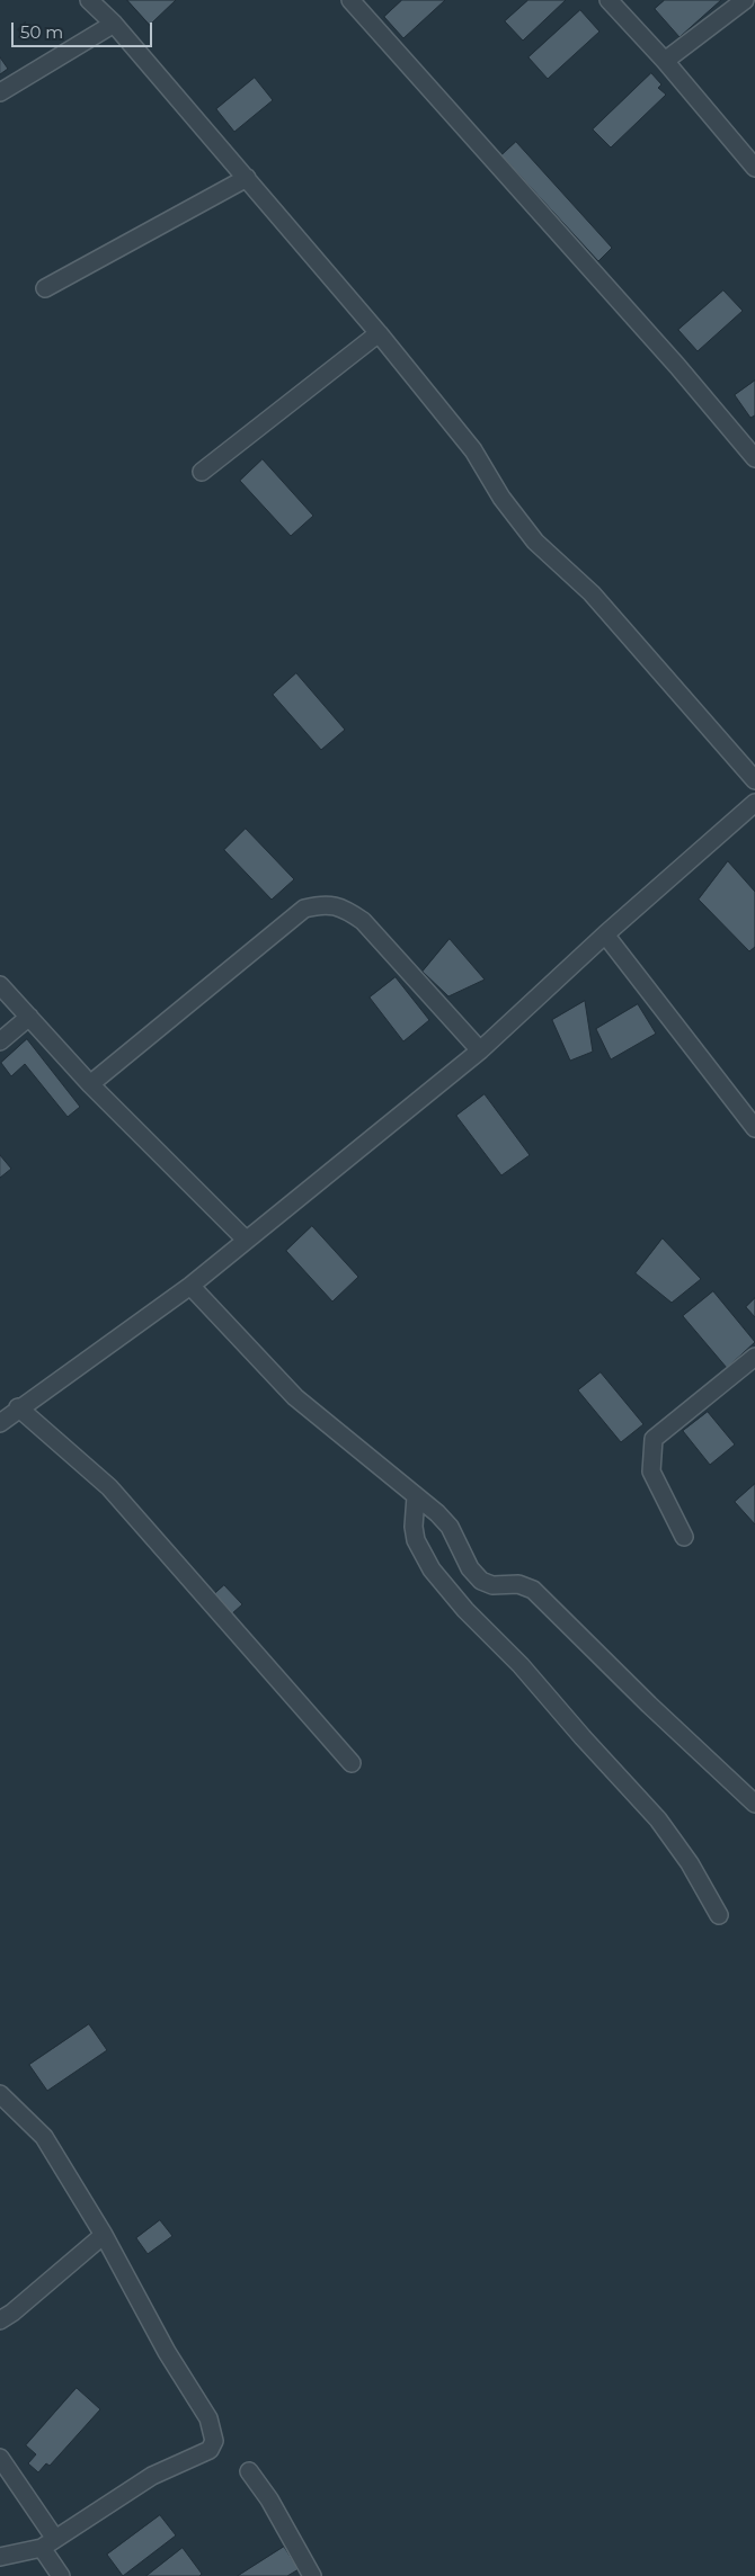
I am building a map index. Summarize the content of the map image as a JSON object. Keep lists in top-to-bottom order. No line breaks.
{"scale_bar":"50 m"}
